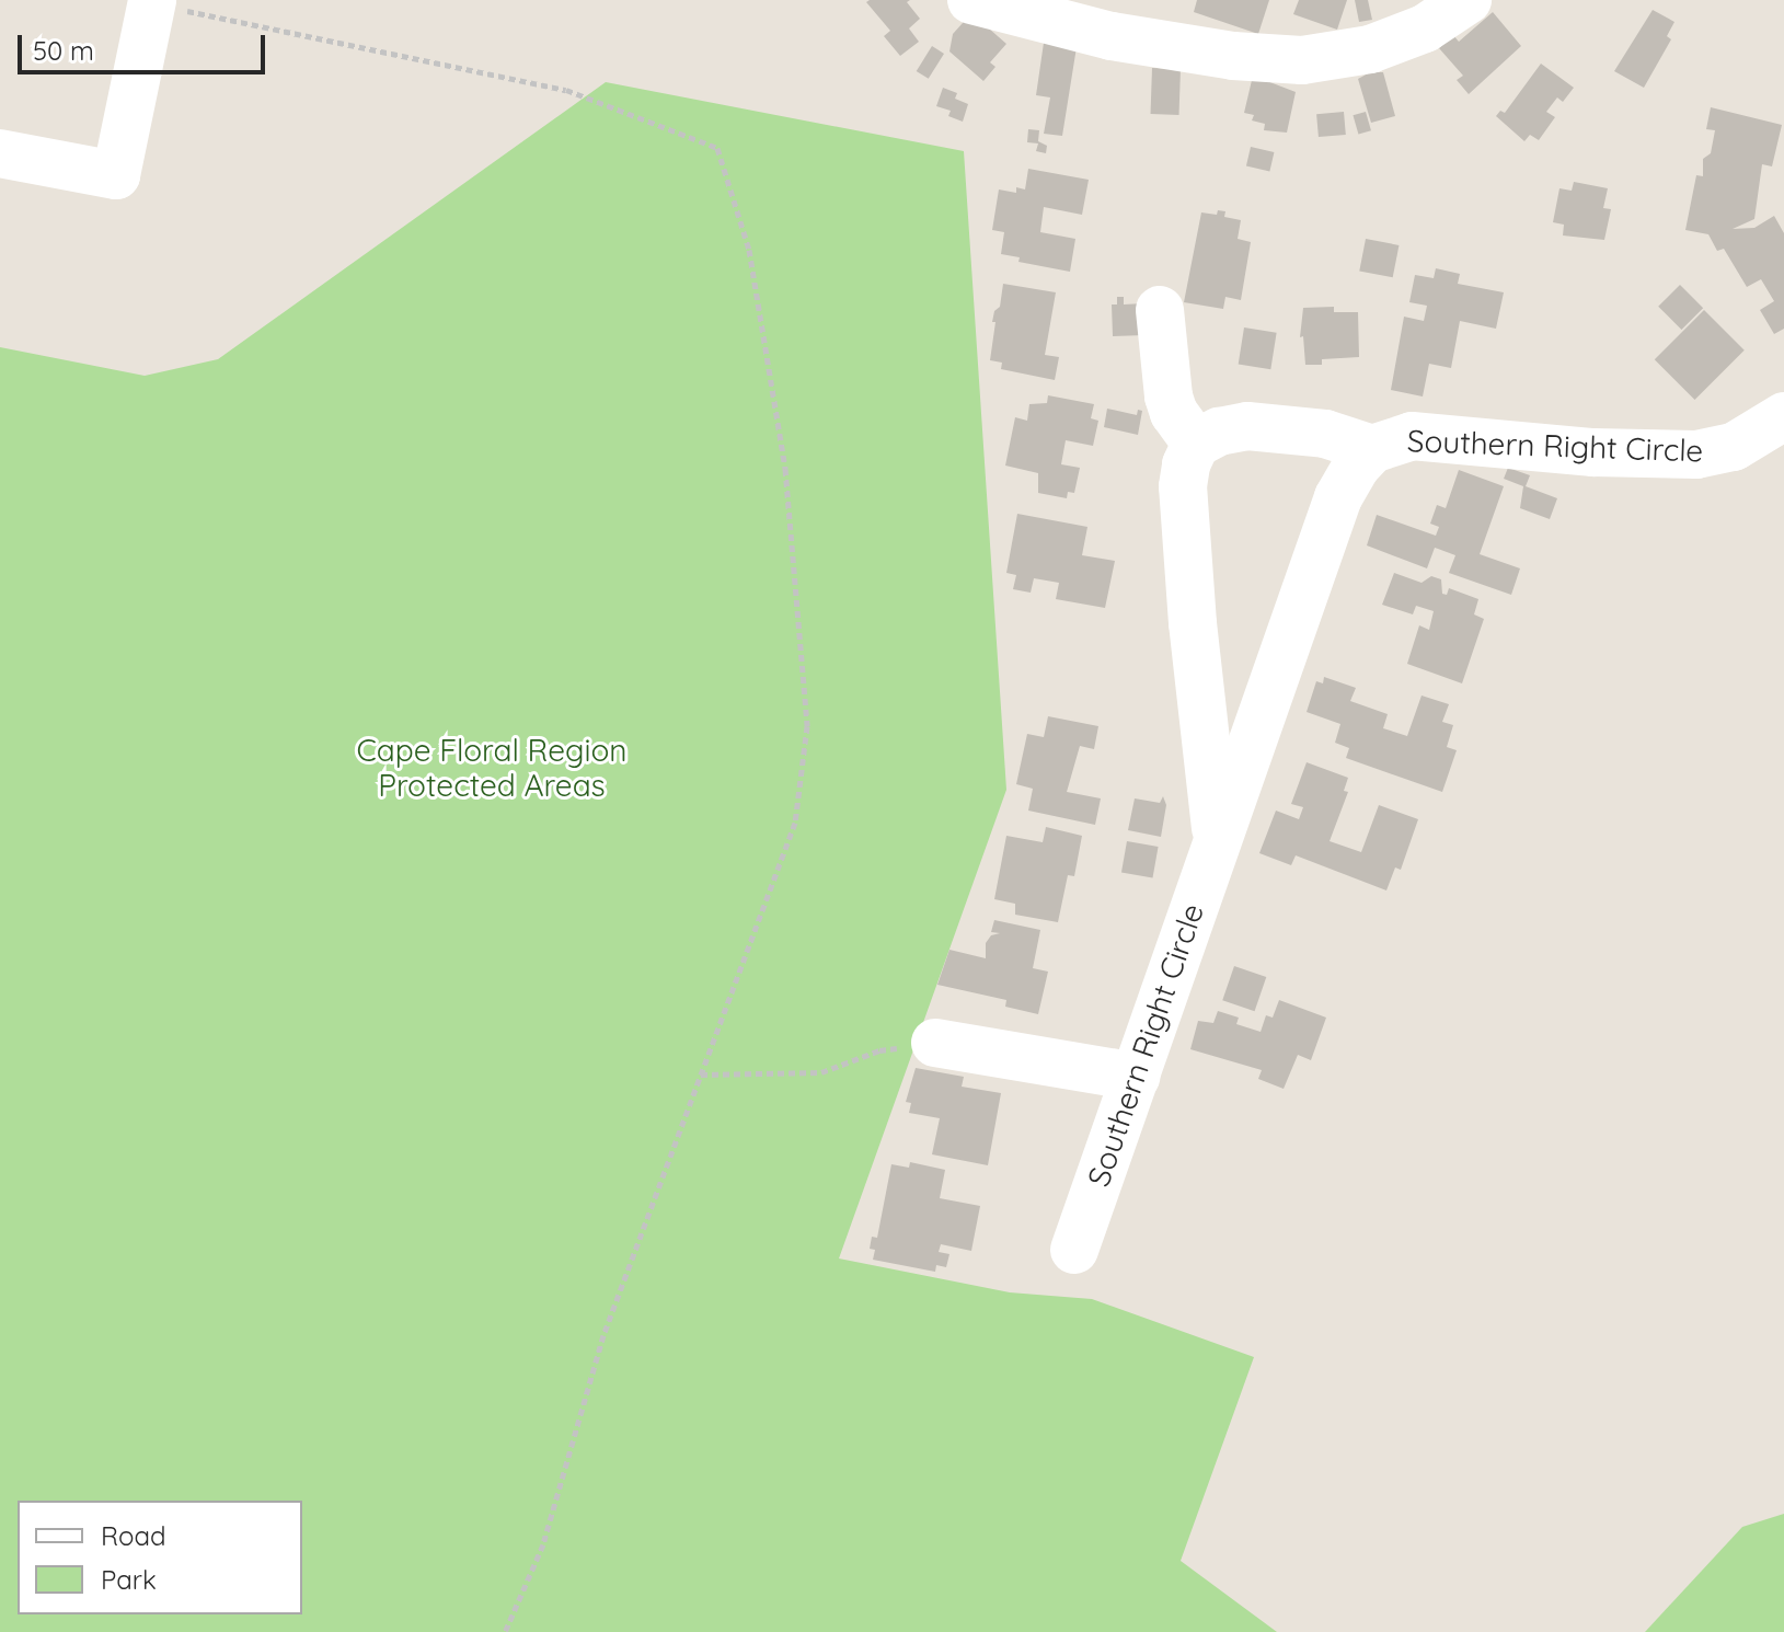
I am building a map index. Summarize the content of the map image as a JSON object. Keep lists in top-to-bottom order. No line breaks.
{"streets":{"street":["Southern Right Circle"]},"parks":["Cape Floral Region Protected Areas"],"legend":["Road","Park"],"scale_bar":"50 m"}
